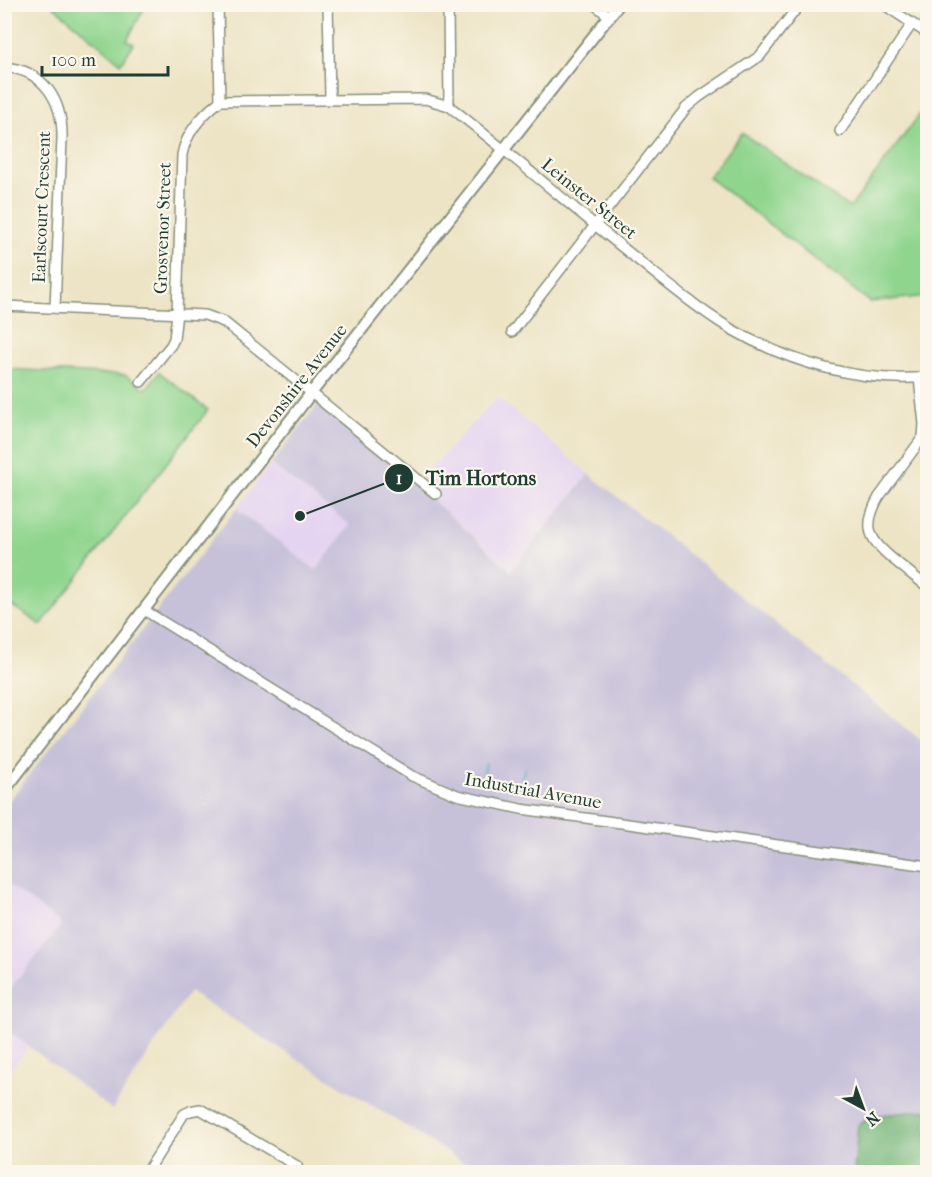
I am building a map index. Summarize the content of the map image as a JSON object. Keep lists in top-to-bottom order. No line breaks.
{"streets":{"main road":["Devonshire Avenue"],"street":["Leinster Street","Earlscourt Crescent","Grosvenor Street","Industrial Avenue"]},"crossings":[["Leinster Street","Grosvenor Street"],["Leinster Street","Devonshire Avenue"],["Devonshire Avenue","Industrial Avenue"]],"places":["Tim Hortons"],"scale_bar":"100 m","north":"bottom right"}
